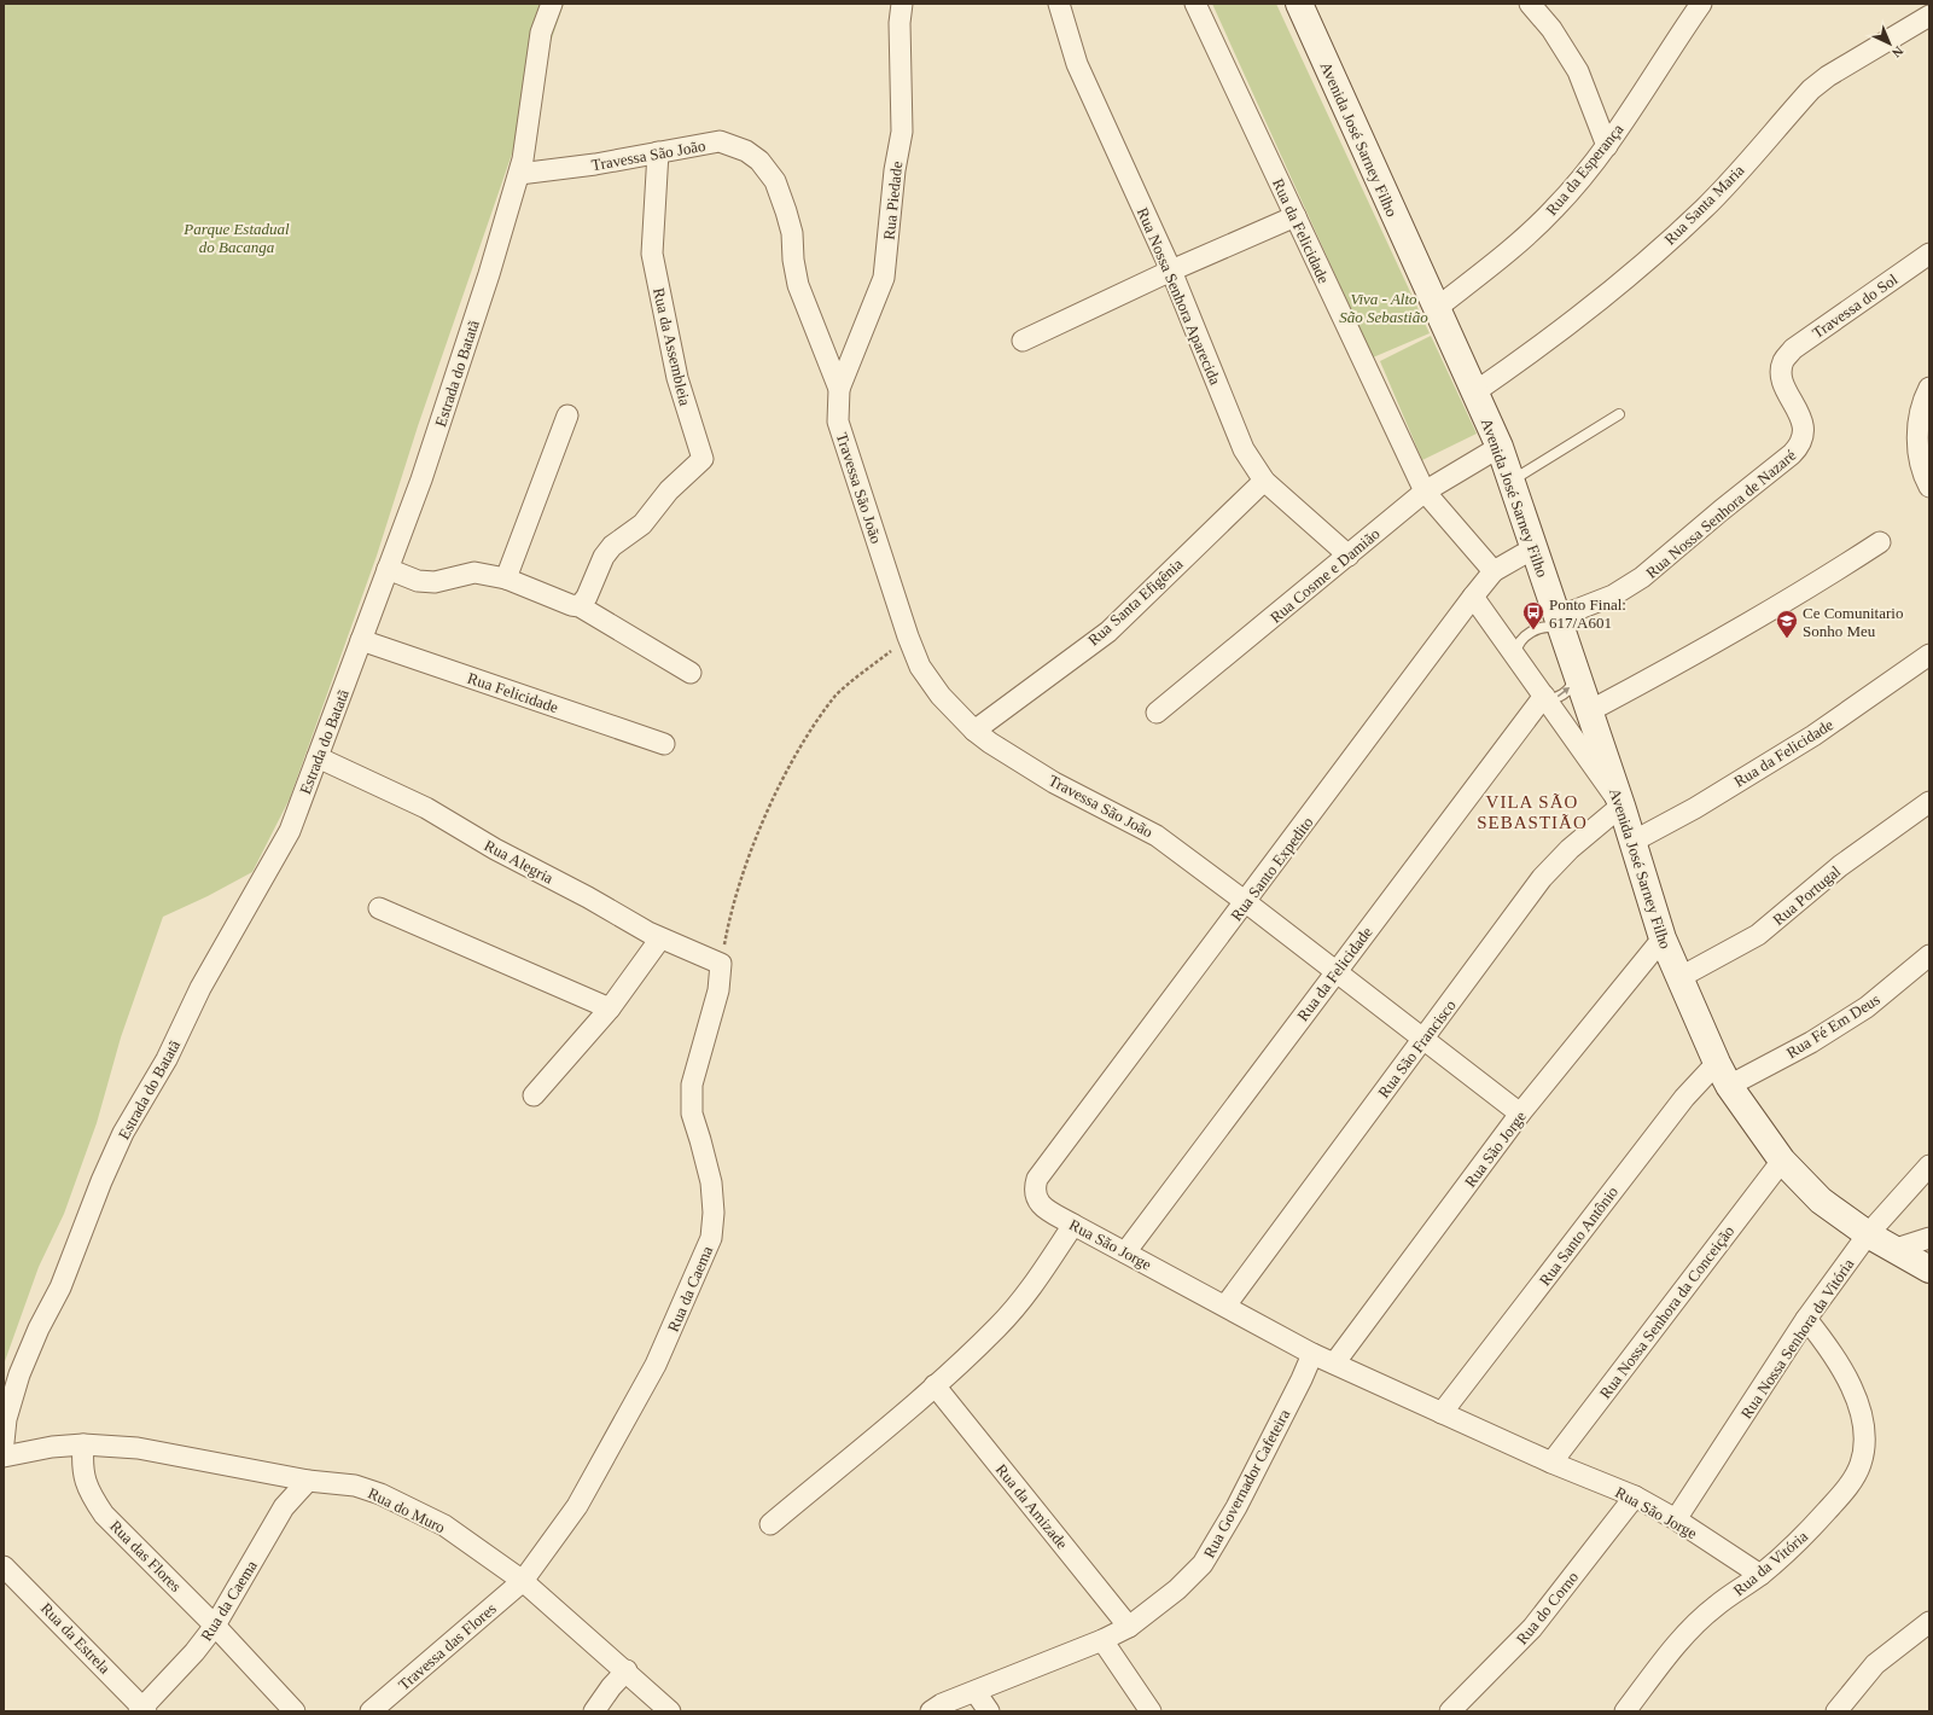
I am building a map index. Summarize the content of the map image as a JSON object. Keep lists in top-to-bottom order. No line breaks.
{"streets":{"main road":["Avenida José Sarney Filho"],"street":["Travessa São João","Rua da Esperança","Rua Piedade","Rua Santa Maria","Rua da Felicidade","Rua Nossa Senhora Aparecida","Travessa do Sol","Rua da Assembleia","Estrada do Batatã","Rua Nossa Senhora de Nazaré","Rua Cosme e Damião","Rua Santa Efigênia","Rua Felicidade","Rua Alegria","Rua Santo Expedito","Rua Portugal","Rua Fé Em Deus","Rua São Francisco","Rua São Jorge","Rua Santo Antônio","Rua da Caema","Rua Nossa Senhora da Conceição","Rua Nossa Senhora da Vitória","Rua Governador Cafeteira","Rua da Amizade","Rua do Muro","Rua das Flores","Rua da Vitória","Rua do Corno","Rua da Estrela","Travessa das Flores"]},"crossings":[["Avenida José Sarney Filho","Rua da Esperança"],["Avenida José Sarney Filho","Rua Santa Maria"],["Avenida José Sarney Filho","Rua da Felicidade"],["Avenida José Sarney Filho","Rua Nossa Senhora de Nazaré"],["Avenida José Sarney Filho","Rua Cosme e Damião"],["Avenida José Sarney Filho","Rua Santo Expedito"],["Avenida José Sarney Filho","Rua Portugal"],["Avenida José Sarney Filho","Rua Fé Em Deus"],["Avenida José Sarney Filho","Rua São Francisco"],["Avenida José Sarney Filho","Rua São Jorge"],["Avenida José Sarney Filho","Rua Santo Antônio"],["Avenida José Sarney Filho","Rua Nossa Senhora da Conceição"],["Avenida José Sarney Filho","Rua Nossa Senhora da Vitória"],["Travessa São João","Rua Piedade"],["Travessa São João","Rua da Assembleia"],["Travessa São João","Estrada do Batatã"],["Travessa São João","Rua Santa Efigênia"],["Travessa São João","Rua Santo Expedito"],["Rua da Felicidade","Rua Cosme e Damião"],["Rua da Felicidade","Rua Santo Expedito"],["Rua da Felicidade","Rua São Jorge"],["Rua Nossa Senhora Aparecida","Rua Cosme e Damião"],["Rua Nossa Senhora Aparecida","Rua Santa Efigênia"],["Travessa do Sol","Rua Nossa Senhora de Nazaré"],["Estrada do Batatã","Rua Felicidade"],["Estrada do Batatã","Rua Alegria"],["Rua Alegria","Rua da Caema"],["Rua Santo Expedito","Rua São Jorge"],["Rua São Francisco","Rua São Jorge"],["Rua São Jorge","Rua Santo Antônio"],["Rua São Jorge","Rua Nossa Senhora da Conceição"],["Rua São Jorge","Rua Nossa Senhora da Vitória"],["Rua São Jorge","Rua Governador Cafeteira"],["Rua São Jorge","Rua da Vitória"],["Rua São Jorge","Rua do Corno"],["Rua da Caema","Rua do Muro"],["Rua da Caema","Rua das Flores"],["Rua da Caema","Rua da Estrela"],["Rua da Caema","Travessa das Flores"],["Rua Nossa Senhora da Vitória","Rua da Vitória"],["Rua Governador Cafeteira","Rua da Amizade"],["Rua do Muro","Rua das Flores"],["Rua do Muro","Travessa das Flores"]],"districts":["VILA SÃO SEBASTIÃO"],"parks":["Parque Estadual do Bacanga","Viva - Alto São Sebastião"],"places":{"bus stop":["Ponto Final: 617/A601"],"school or university":["Ce Comunitario Sonho Meu"]},"north":"bottom right"}
